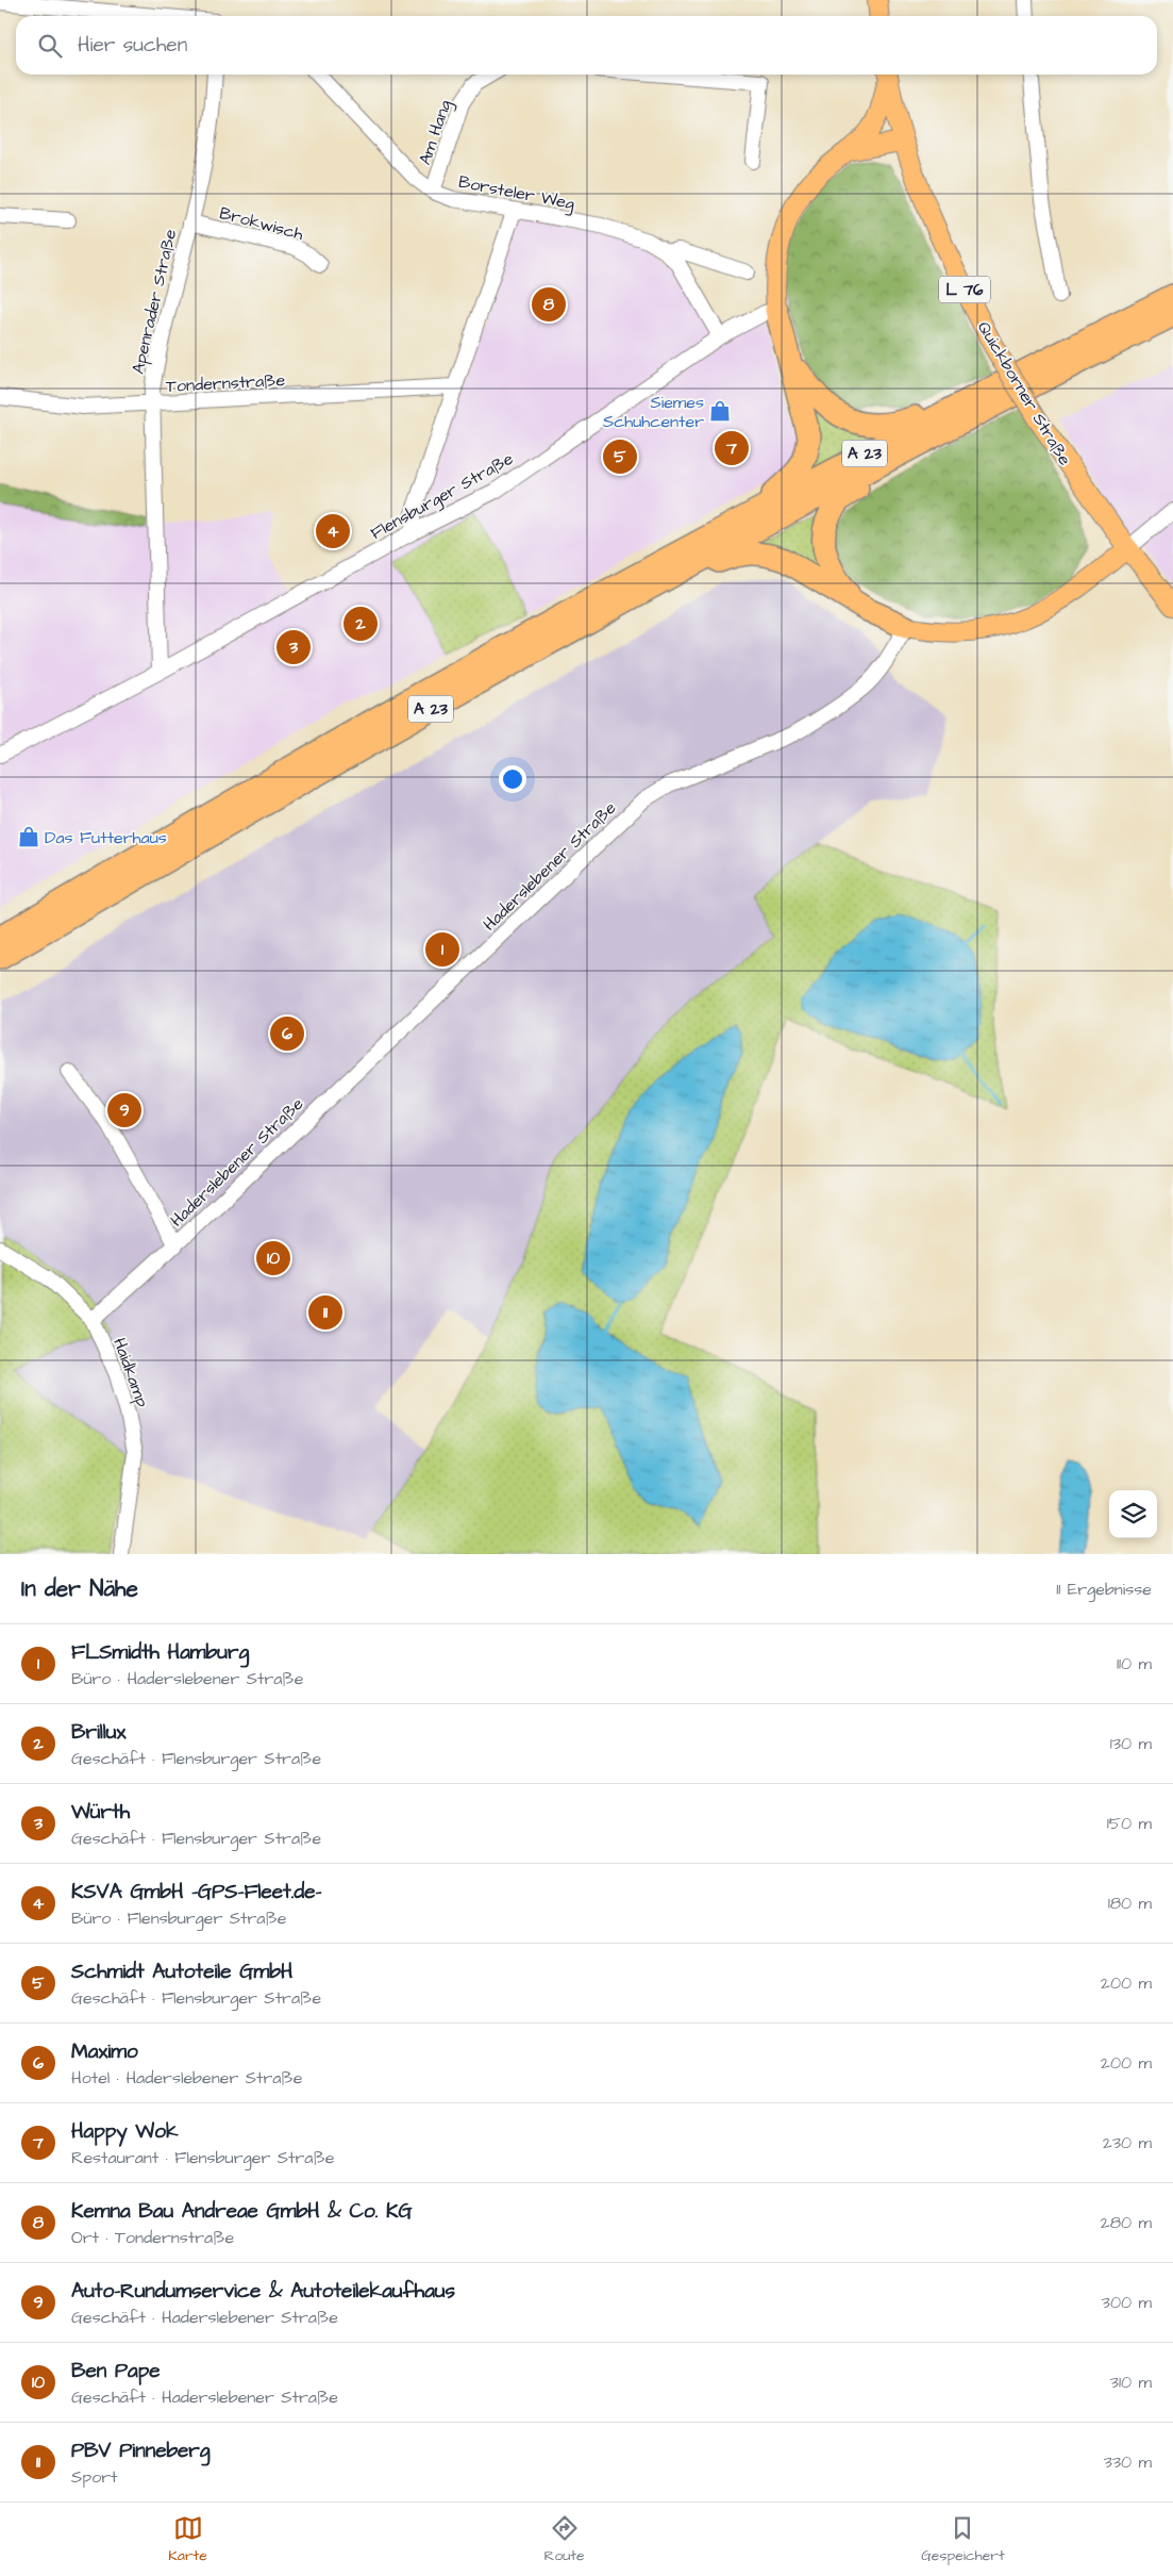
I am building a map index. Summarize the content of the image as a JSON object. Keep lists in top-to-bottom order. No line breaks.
{"streets":{"highway":["A 23"],"main road":["L 76","Quickborner Straße"],"street":["Am Hang","Borsteler Weg","Brokwisch","Apenrader Straße","Tondernstraße","Flensburger Straße","Haderslebener Straße","Haidkamp"]},"crossings":[["Am Hang","Borsteler Weg"],["Borsteler Weg","Flensburger Straße"],["Brokwisch","Apenrader Straße"],["Apenrader Straße","Tondernstraße"],["Apenrader Straße","Flensburger Straße"],["Haderslebener Straße","Haidkamp"]],"places":{"shop":["Siemes Schuhcenter","Das Futterhaus"]},"page":{"search":"Hier suchen","pins":["8","7","5","4","2","3","1","6","9","10","11"],"heading":["In der Nähe","11 Ergebnisse"],"list":[{"mark":"1","name":"FLSmidth Hamburg","note":"Büro · Haderslebener Straße","value":"110 m"},{"mark":"2","name":"Brillux","note":"Geschäft · Flensburger Straße","value":"130 m"},{"mark":"3","name":"Würth","note":"Geschäft · Flensburger Straße","value":"150 m"},{"mark":"4","name":"KSVA GmbH -GPS-Fleet.de-","note":"Büro · Flensburger Straße","value":"180 m"},{"mark":"5","name":"Schmidt Autoteile GmbH","note":"Geschäft · Flensburger Straße","value":"200 m"},{"mark":"6","name":"Maximo","note":"Hotel · Haderslebener Straße","value":"200 m"},{"mark":"7","name":"Happy Wok","note":"Restaurant · Flensburger Straße","value":"230 m"},{"mark":"8","name":"Kemna Bau Andreae GmbH & Co. KG","note":"Ort · Tondernstraße","value":"280 m"},{"mark":"9","name":"Auto-Rundumservice & Autoteilekaufhaus","note":"Geschäft · Haderslebener Straße","value":"300 m"},{"mark":"10","name":"Ben Pape","note":"Geschäft · Haderslebener Straße","value":"310 m"},{"mark":"11","name":"PBV Pinneberg","note":"Sport","value":"330 m"}],"nav":["Karte","Route","Gespeichert"]}}
